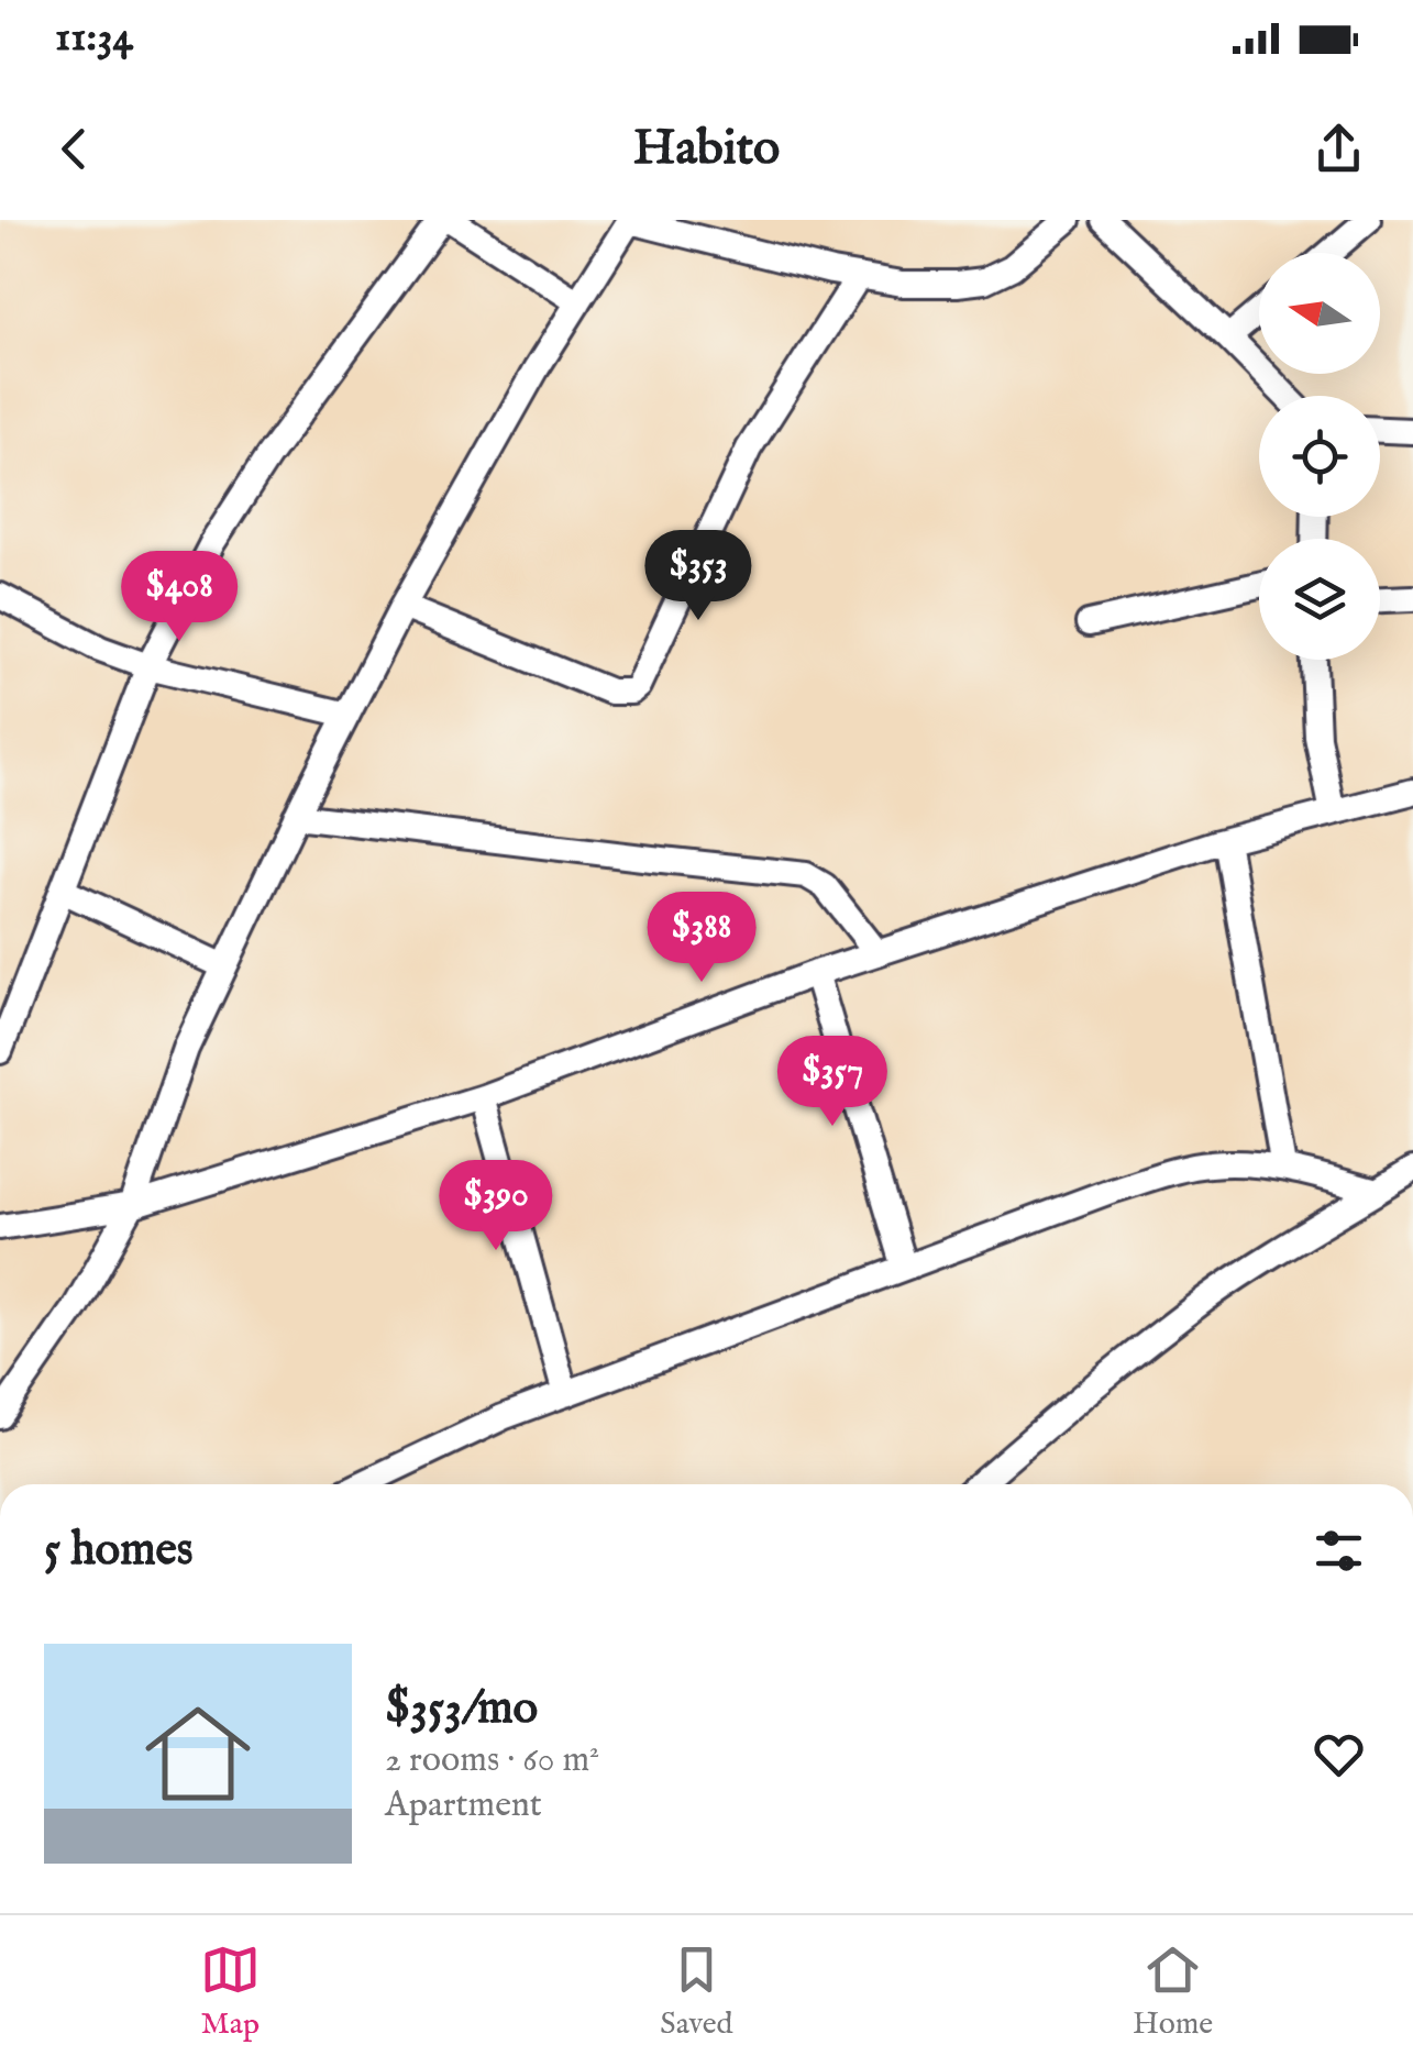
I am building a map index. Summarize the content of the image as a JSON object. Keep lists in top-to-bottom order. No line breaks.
{"north":"left","page":{"status":"11:34","header":"Habito","price":["$353","$408","$388","$357","$390"],"heading":"5 homes","list":[{"name":"$353/mo","note":"2 rooms · 60 m² · Apartment"}],"tabs":["Map","Saved","Home"]}}
